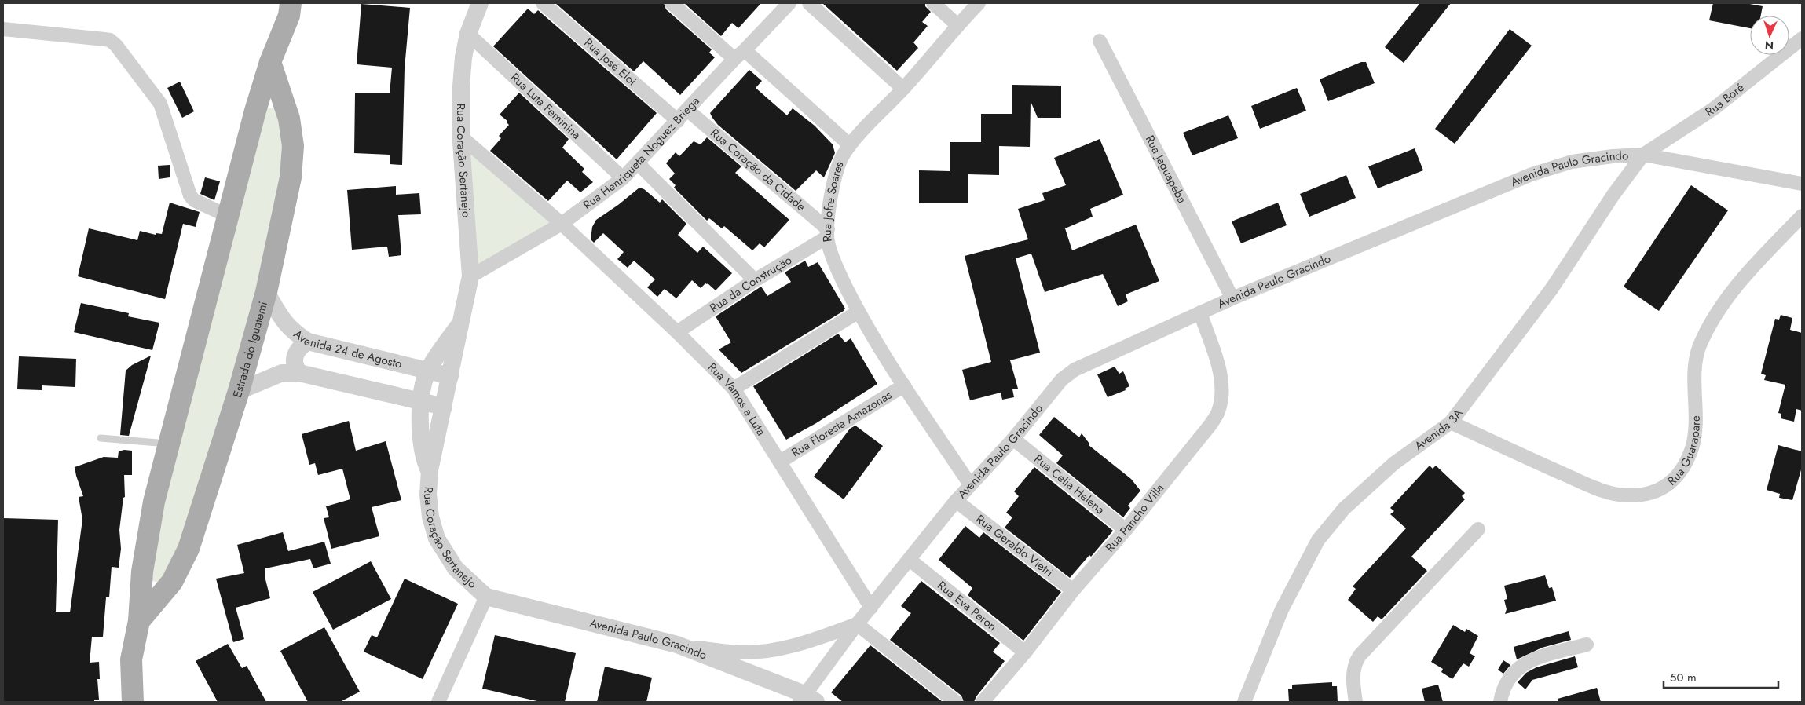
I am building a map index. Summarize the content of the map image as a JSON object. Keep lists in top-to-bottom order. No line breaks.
{"streets":{"main road":["Estrada do Iguatemi"],"street":["Rua José Eloi","Rua Boré","Rua Luta Feminina","Rua Henriqueta Noguez Briega","Rua Coração Sertanejo","Rua Jaguapeba","Rua Coração da Cidade","Avenida Paulo Gracindo","Rua Jofre Soares","Rua da Construção","Avenida 24 de Agosto","Rua Vamos a Luta","Rua Floresta Amazonas","Avenida 3A","Rua Guarapare","Rua Celia Helena","Rua Pancho Villa","Rua Geraldo Vietri","Rua Eva Peron"]},"crossings":[["Rua José Eloi","Rua Henriqueta Noguez Briega"],["Rua Boré","Avenida Paulo Gracindo"],["Rua Boré","Avenida 3A"],["Rua Luta Feminina","Rua Henriqueta Noguez Briega"],["Rua Luta Feminina","Rua Coração Sertanejo"],["Rua Henriqueta Noguez Briega","Rua Coração Sertanejo"],["Rua Henriqueta Noguez Briega","Rua Coração da Cidade"],["Rua Henriqueta Noguez Briega","Rua Vamos a Luta"],["Rua Coração Sertanejo","Avenida Paulo Gracindo"],["Rua Coração Sertanejo","Avenida 24 de Agosto"],["Rua Coração Sertanejo","Rua Vamos a Luta"],["Rua Jaguapeba","Avenida Paulo Gracindo"],["Rua Coração da Cidade","Rua Jofre Soares"],["Rua Coração da Cidade","Rua da Construção"],["Avenida Paulo Gracindo","Rua Jofre Soares"],["Avenida Paulo Gracindo","Rua Vamos a Luta"],["Avenida Paulo Gracindo","Avenida 3A"],["Avenida Paulo Gracindo","Rua Celia Helena"],["Avenida Paulo Gracindo","Rua Pancho Villa"],["Avenida Paulo Gracindo","Rua Geraldo Vietri"],["Avenida Paulo Gracindo","Rua Eva Peron"],["Rua Jofre Soares","Rua da Construção"],["Rua Jofre Soares","Rua Floresta Amazonas"],["Rua da Construção","Rua Vamos a Luta"],["Avenida 24 de Agosto","Estrada do Iguatemi"],["Rua Vamos a Luta","Rua Floresta Amazonas"],["Avenida 3A","Rua Guarapare"],["Rua Celia Helena","Rua Pancho Villa"],["Rua Pancho Villa","Rua Geraldo Vietri"],["Rua Pancho Villa","Rua Eva Peron"]],"scale_bar":"50 m","north":"bottom"}
